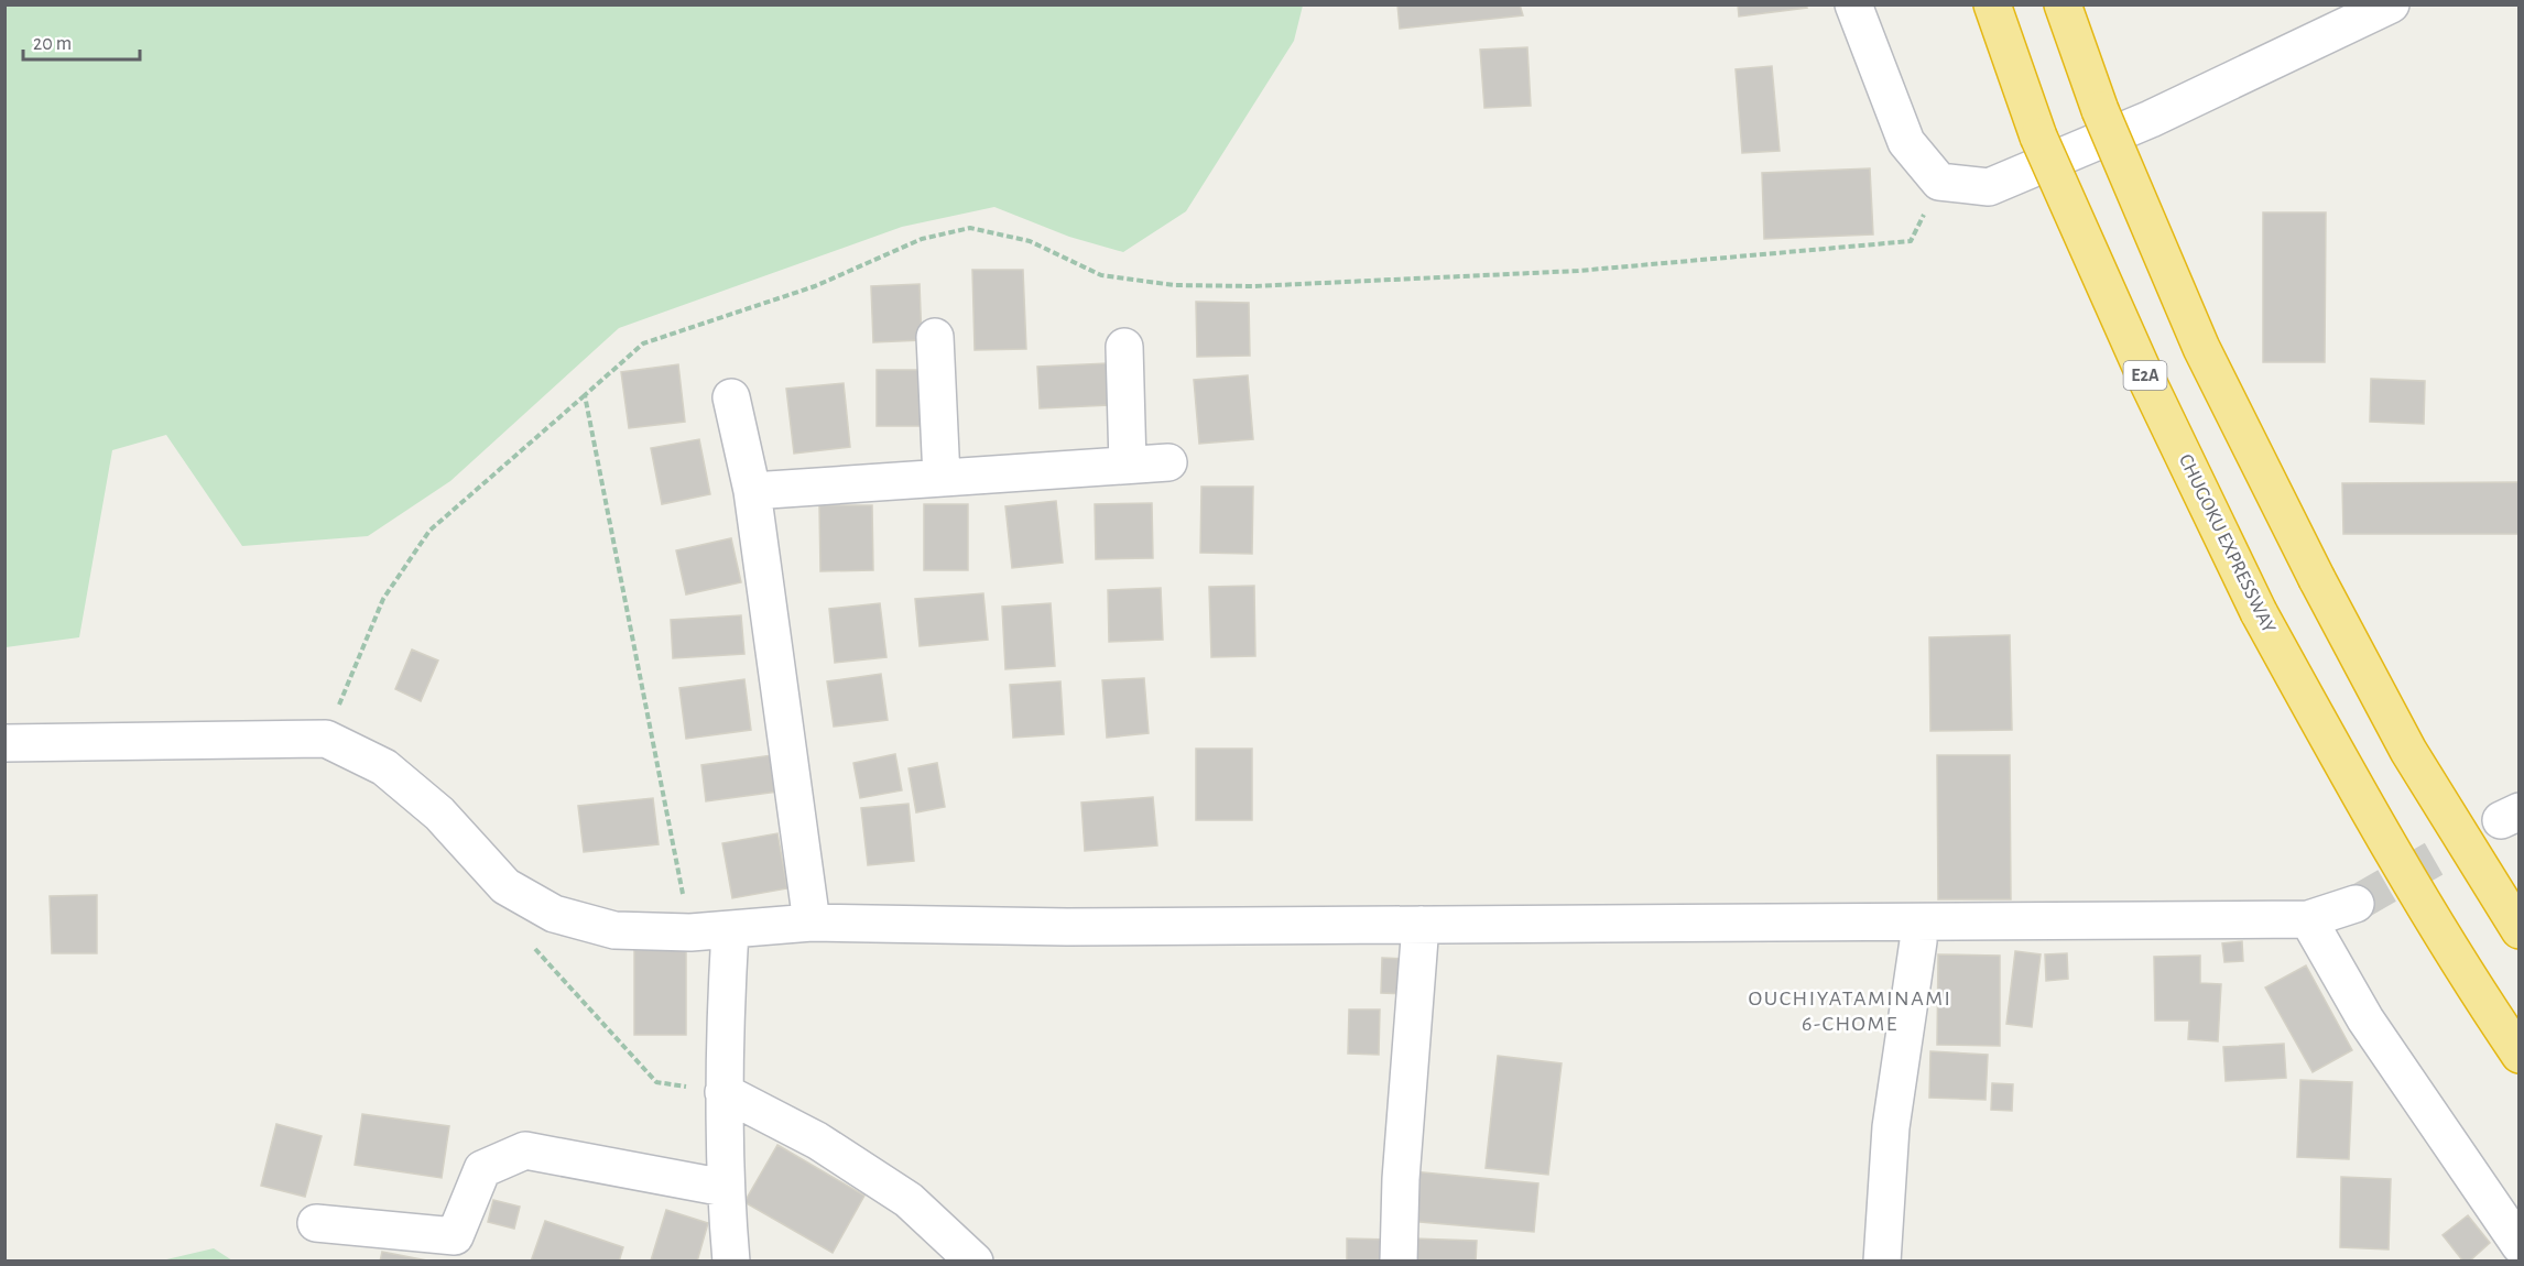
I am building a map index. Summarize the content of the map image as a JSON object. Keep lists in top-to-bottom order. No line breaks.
{"streets":{"highway":["E2A","CHUGOKU EXPRESSWAY"]},"districts":["OUCHIYATAMINAMI 6-CHOME"],"scale_bar":"20 m"}
